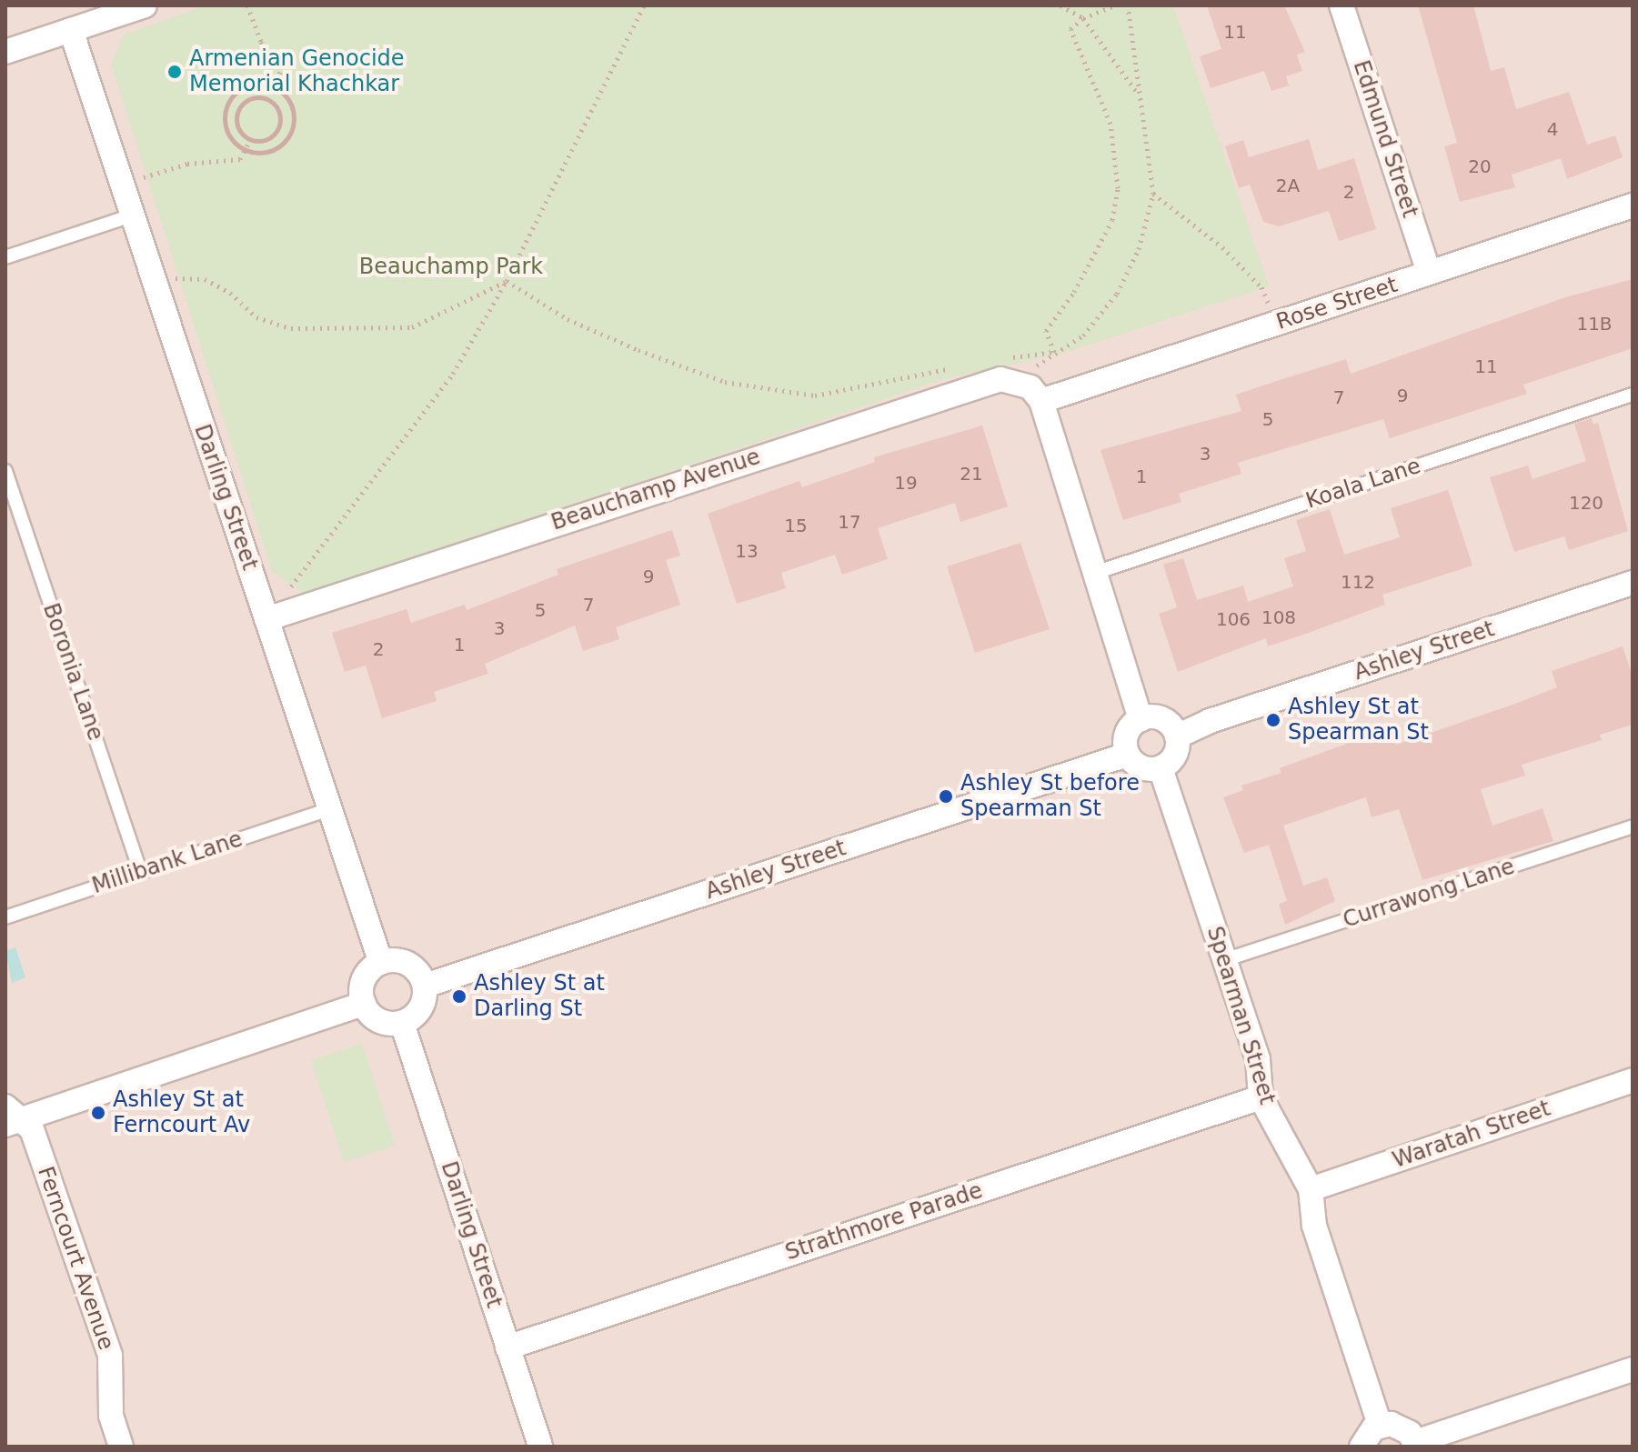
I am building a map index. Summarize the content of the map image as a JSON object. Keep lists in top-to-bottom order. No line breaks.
{"streets":{"street":["Edmund Street","Rose Street","Beauchamp Avenue","Darling Street","Ashley Street","Spearman Street","Waratah Street","Strathmore Parade","Ferncourt Avenue"],"lane":["Koala Lane","Boronia Lane","Millibank Lane","Currawong Lane"]},"crossings":[["Edmund Street","Rose Street"],["Beauchamp Avenue","Darling Street"],["Darling Street","Ashley Street"],["Darling Street","Millibank Lane"],["Darling Street","Strathmore Parade"],["Ashley Street","Spearman Street"],["Boronia Lane","Millibank Lane"],["Currawong Lane","Spearman Street"],["Spearman Street","Waratah Street"],["Spearman Street","Strathmore Parade"]],"parks":["Beauchamp Park"],"places":["Armenian Genocide Memorial Khachkar","Ashley St at Spearman St","Ashley St before Spearman St","Ashley St at Darling St","Ashley St at Ferncourt Av"],"house_numbers":["11","4","20","2A","2","11B","11","9","7","5","3","21","1","19","120","17","15","13","9","112","7","5","108","106","3","1","2"]}
